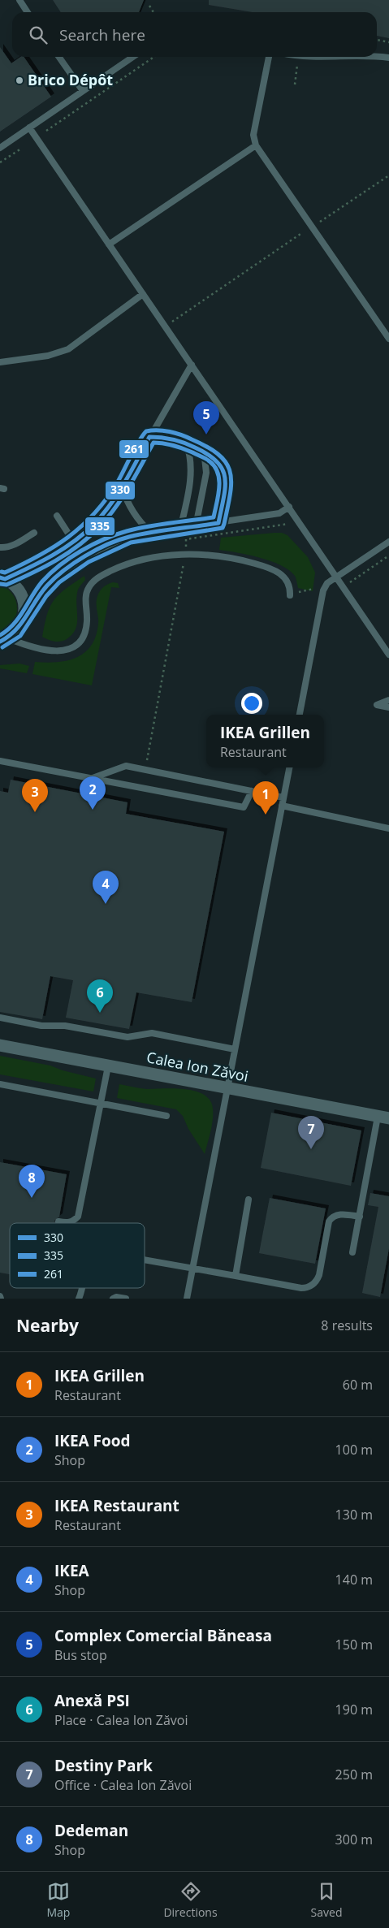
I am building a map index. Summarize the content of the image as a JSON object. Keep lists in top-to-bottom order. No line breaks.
{"streets":{"street":["Calea Ion Zăvoi"]},"places":["Brico Dépôt"],"lines":["transit line 261","transit line 330","transit line 335"],"legend":["330","335","261"],"page":{"search":"Search here","pins":["5","2","3","1","4","6","7","8"],"popup":["IKEA Grillen","Restaurant"],"heading":["Nearby","8 results"],"list":[{"mark":"1","name":"IKEA Grillen","note":"Restaurant","value":"60 m"},{"mark":"2","name":"IKEA Food","note":"Shop","value":"100 m"},{"mark":"3","name":"IKEA Restaurant","note":"Restaurant","value":"130 m"},{"mark":"4","name":"IKEA","note":"Shop","value":"140 m"},{"mark":"5","name":"Complex Comercial Băneasa","note":"Bus stop","value":"150 m"},{"mark":"6","name":"Anexă PSI","note":"Place · Calea Ion Zăvoi","value":"190 m"},{"mark":"7","name":"Destiny Park","note":"Office · Calea Ion Zăvoi","value":"250 m"},{"mark":"8","name":"Dedeman","note":"Shop","value":"300 m"}],"nav":["Map","Directions","Saved"]}}
